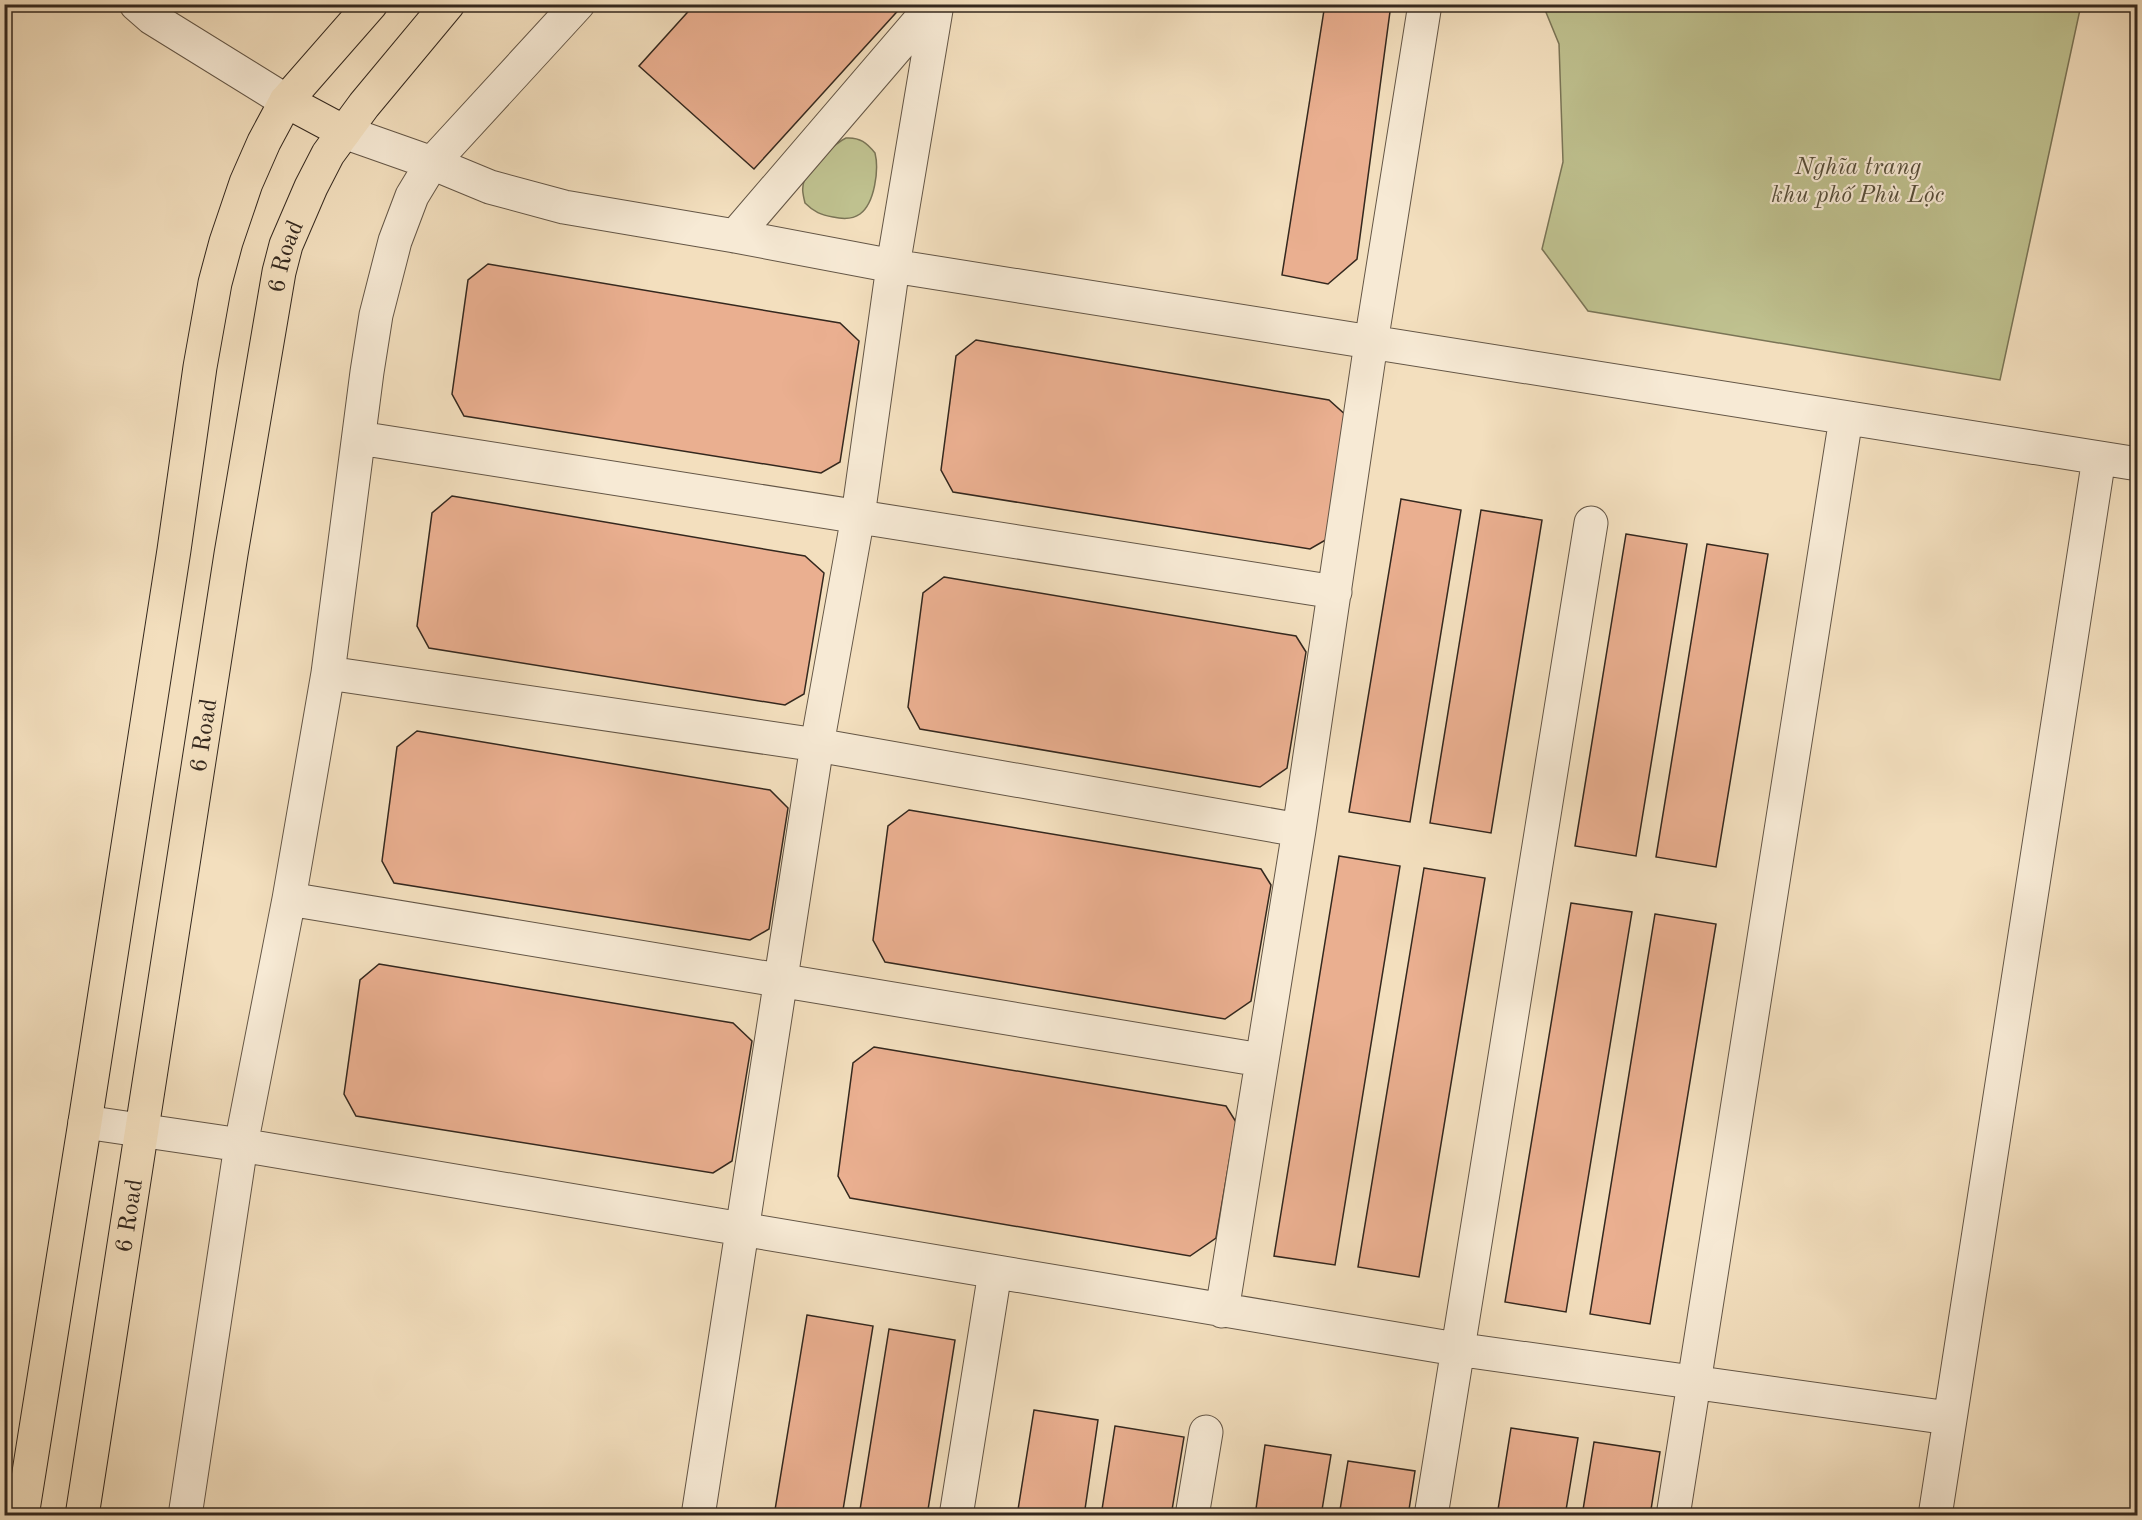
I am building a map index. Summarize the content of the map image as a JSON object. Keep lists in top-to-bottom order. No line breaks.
{"streets":{"main road":["6 Road"]},"parks":["Nghĩa trang khu phố Phù Lộc"]}
